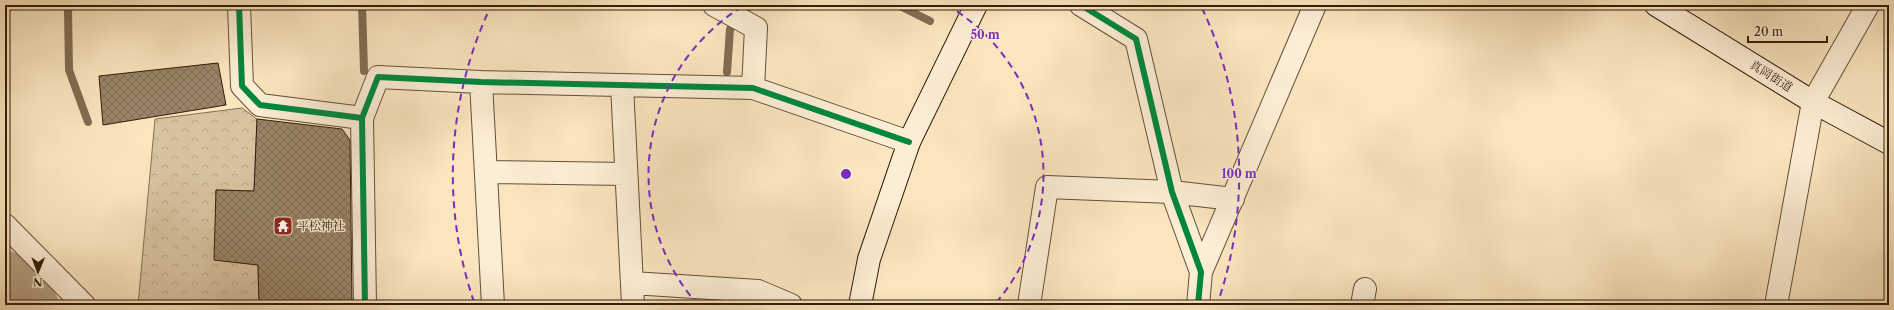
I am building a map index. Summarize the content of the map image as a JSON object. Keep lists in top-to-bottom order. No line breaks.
{"streets":{"street":["真岡街道"]},"places":{"temple":["平松神社"]},"scale_bar":"20 m","north":"bottom","rings":["50 m","100 m"]}
